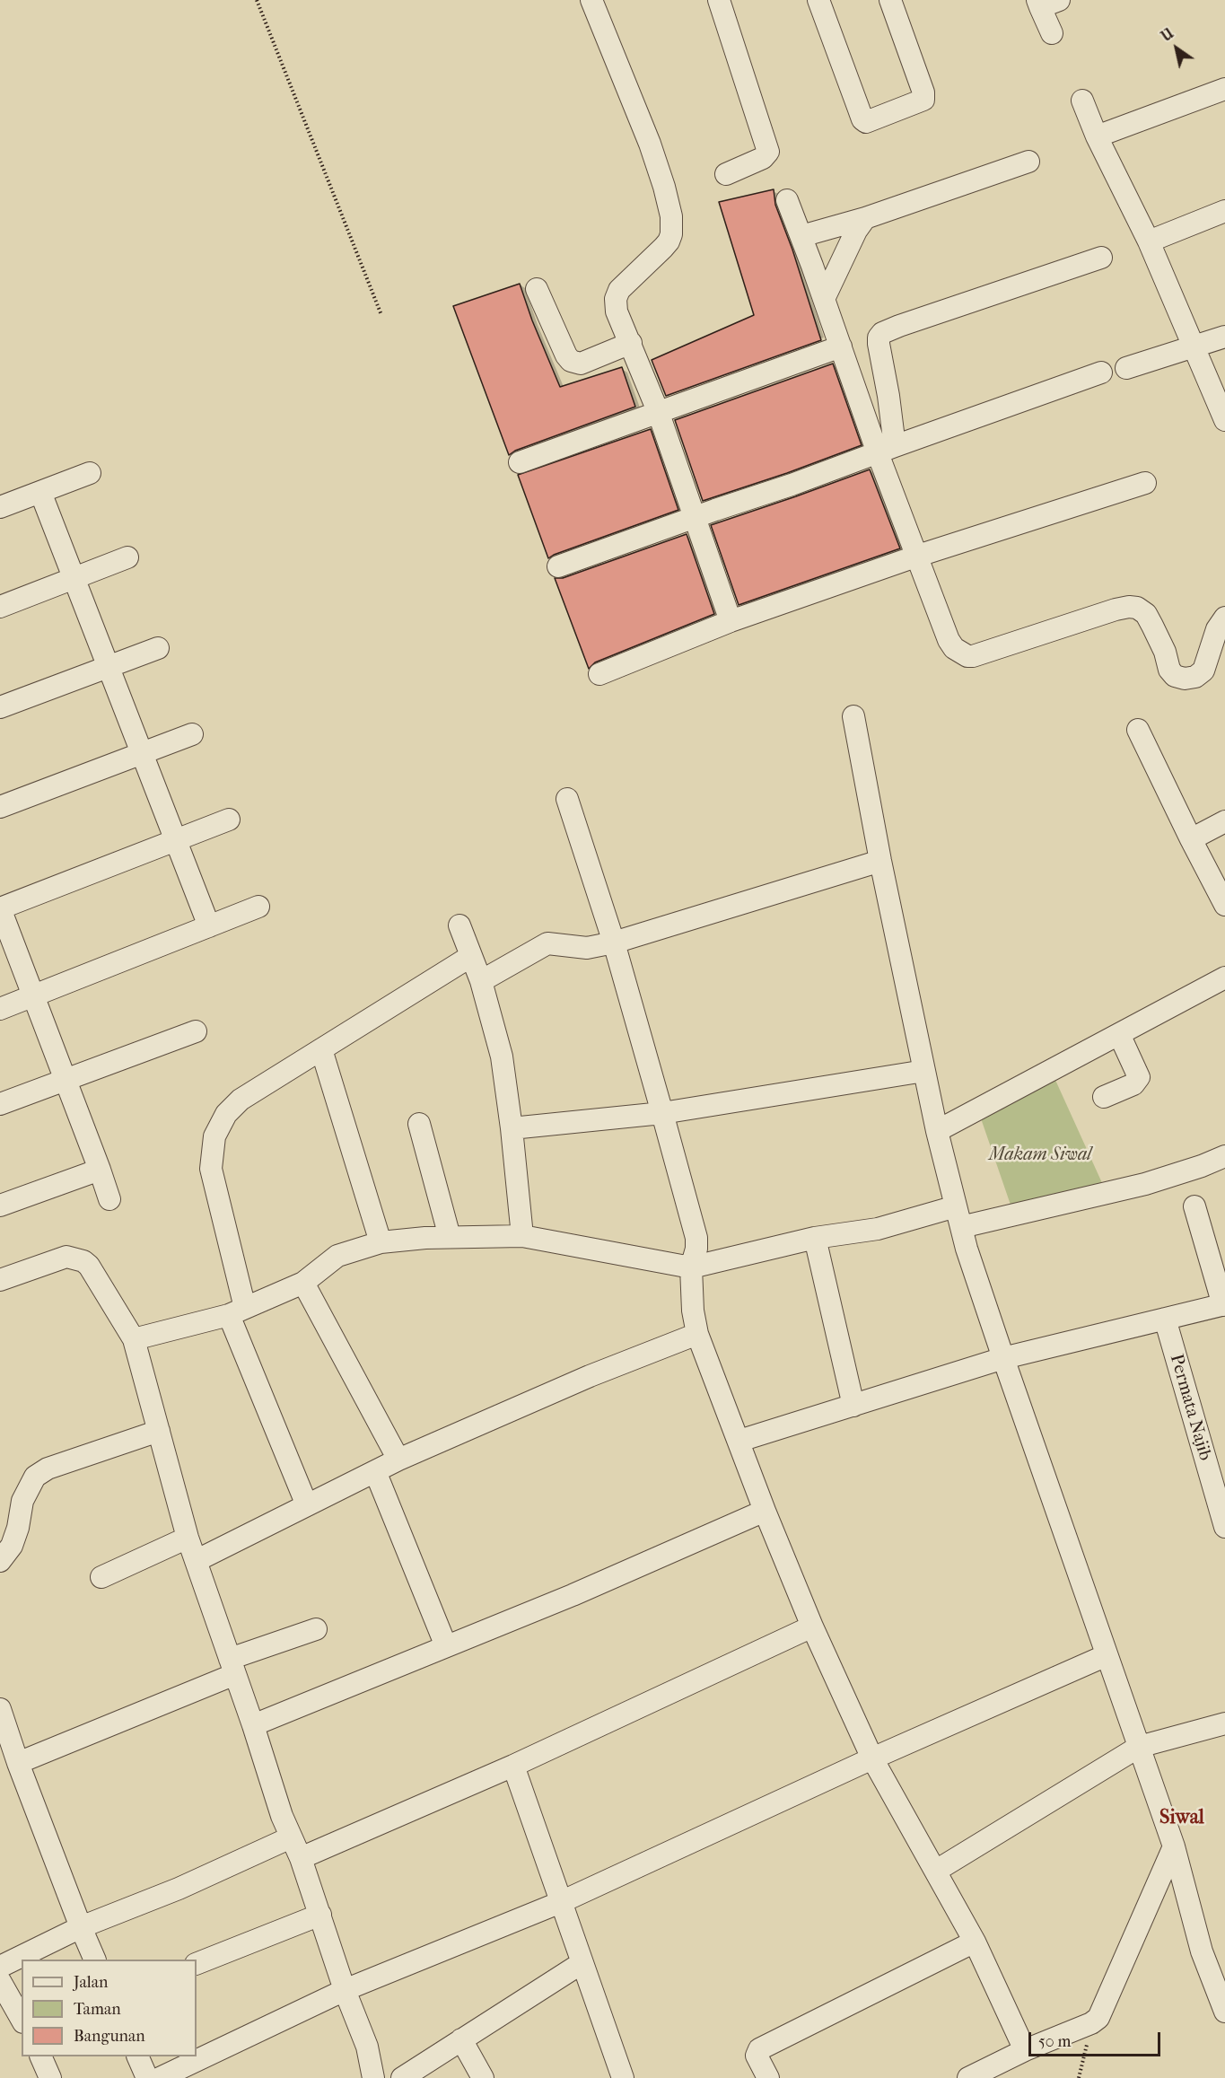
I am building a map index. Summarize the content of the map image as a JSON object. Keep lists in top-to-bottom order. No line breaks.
{"streets":{"street":["Permata Najib"]},"districts":["Siwal"],"parks":["Makam Siwal"],"legend":["Jalan","Taman","Bangunan"],"scale_bar":"50 m","north":"top left"}
